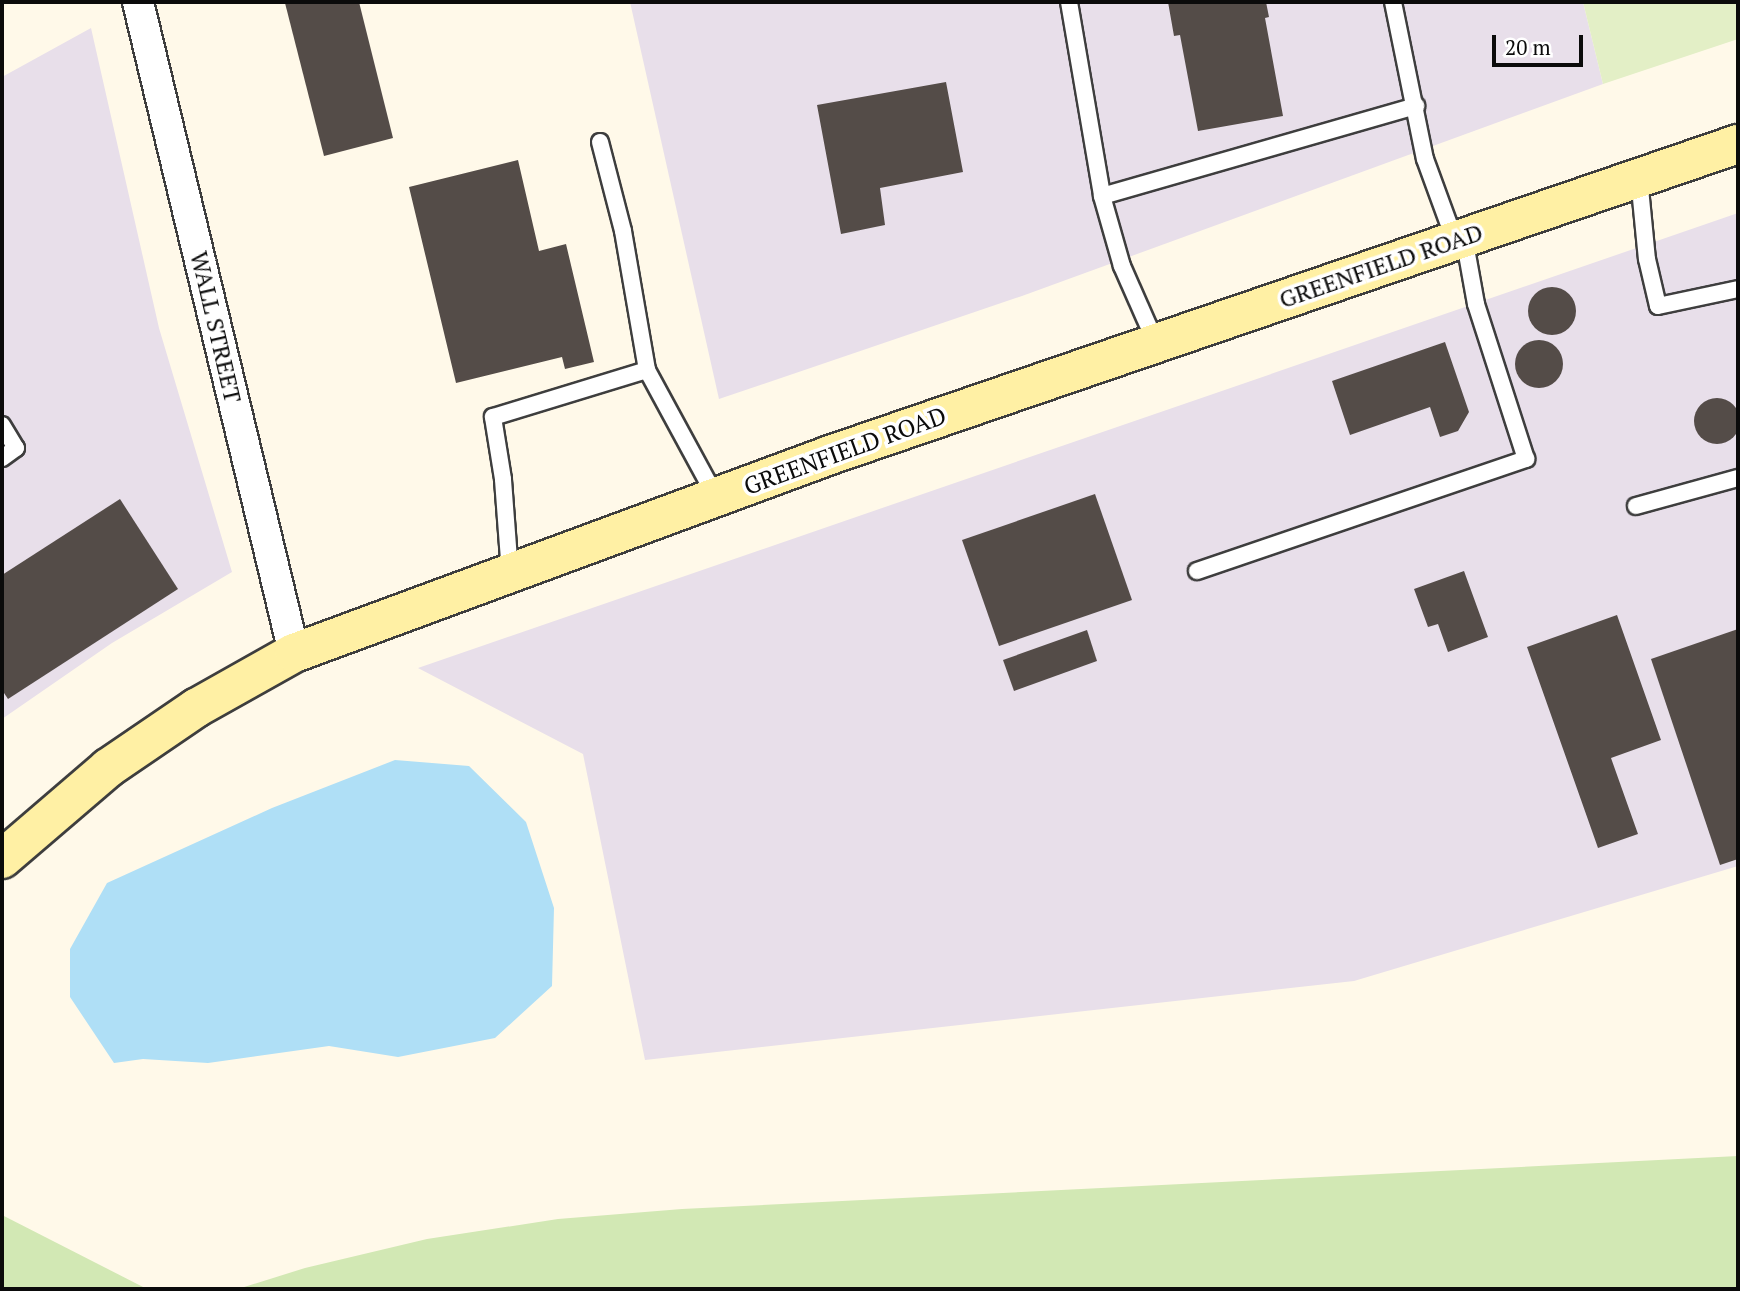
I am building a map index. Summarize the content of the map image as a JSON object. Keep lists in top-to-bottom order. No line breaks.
{"streets":{"main road":["GREENFIELD ROAD"],"street":["WALL STREET"]},"crossings":[["GREENFIELD ROAD","WALL STREET"]],"scale_bar":"20 m"}
